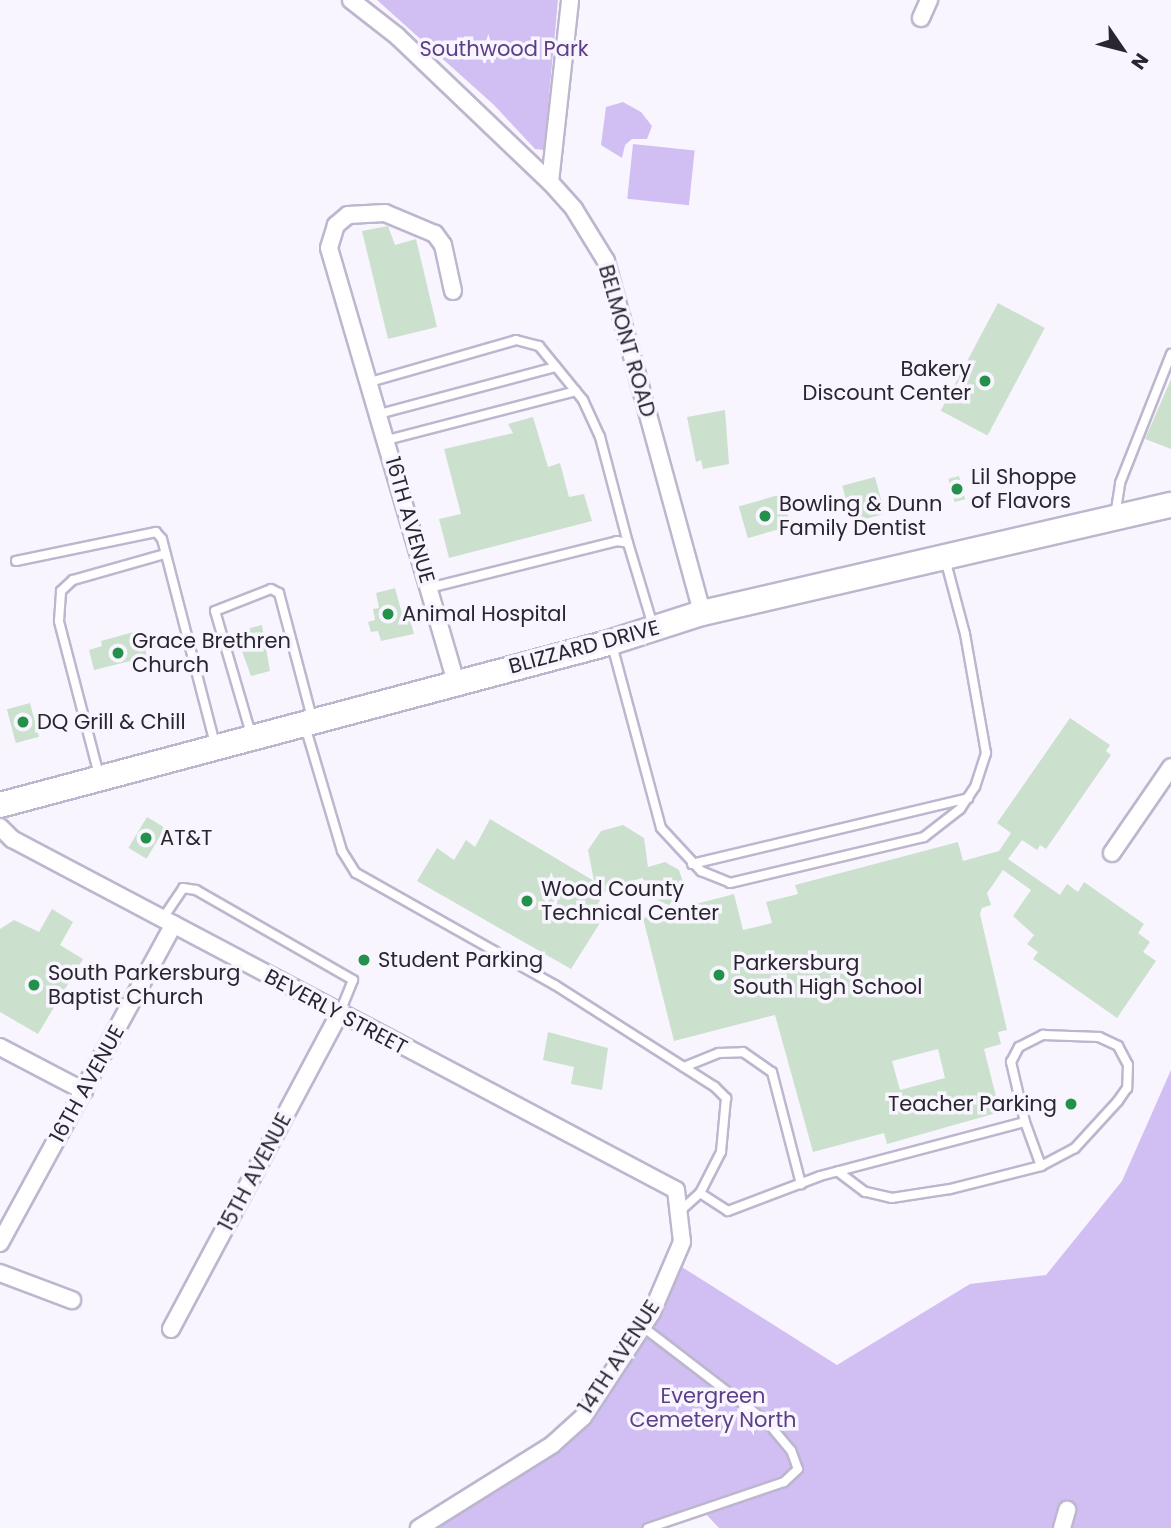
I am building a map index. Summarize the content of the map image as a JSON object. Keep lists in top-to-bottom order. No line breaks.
{"streets":{"main road":["BLIZZARD DRIVE"],"street":["BELMONT ROAD","16TH AVENUE","BEVERLY STREET","15TH AVENUE","14TH AVENUE"]},"crossings":[["BELMONT ROAD","BLIZZARD DRIVE"],["16TH AVENUE","BLIZZARD DRIVE"],["16TH AVENUE","BEVERLY STREET"],["BEVERLY STREET","15TH AVENUE"],["BEVERLY STREET","14TH AVENUE"]],"parks":["Southwood Park","Evergreen Cemetery North"],"places":["Bakery Discount Center","Lil Shoppe of Flavors","Bowling & Dunn Family Dentist","Animal Hospital","Grace Brethren Church","DQ Grill & Chill","AT&T","Wood County Technical Center","Student Parking","Parkersburg South High School","South Parkersburg Baptist Church","Teacher Parking"],"north":"bottom right"}
